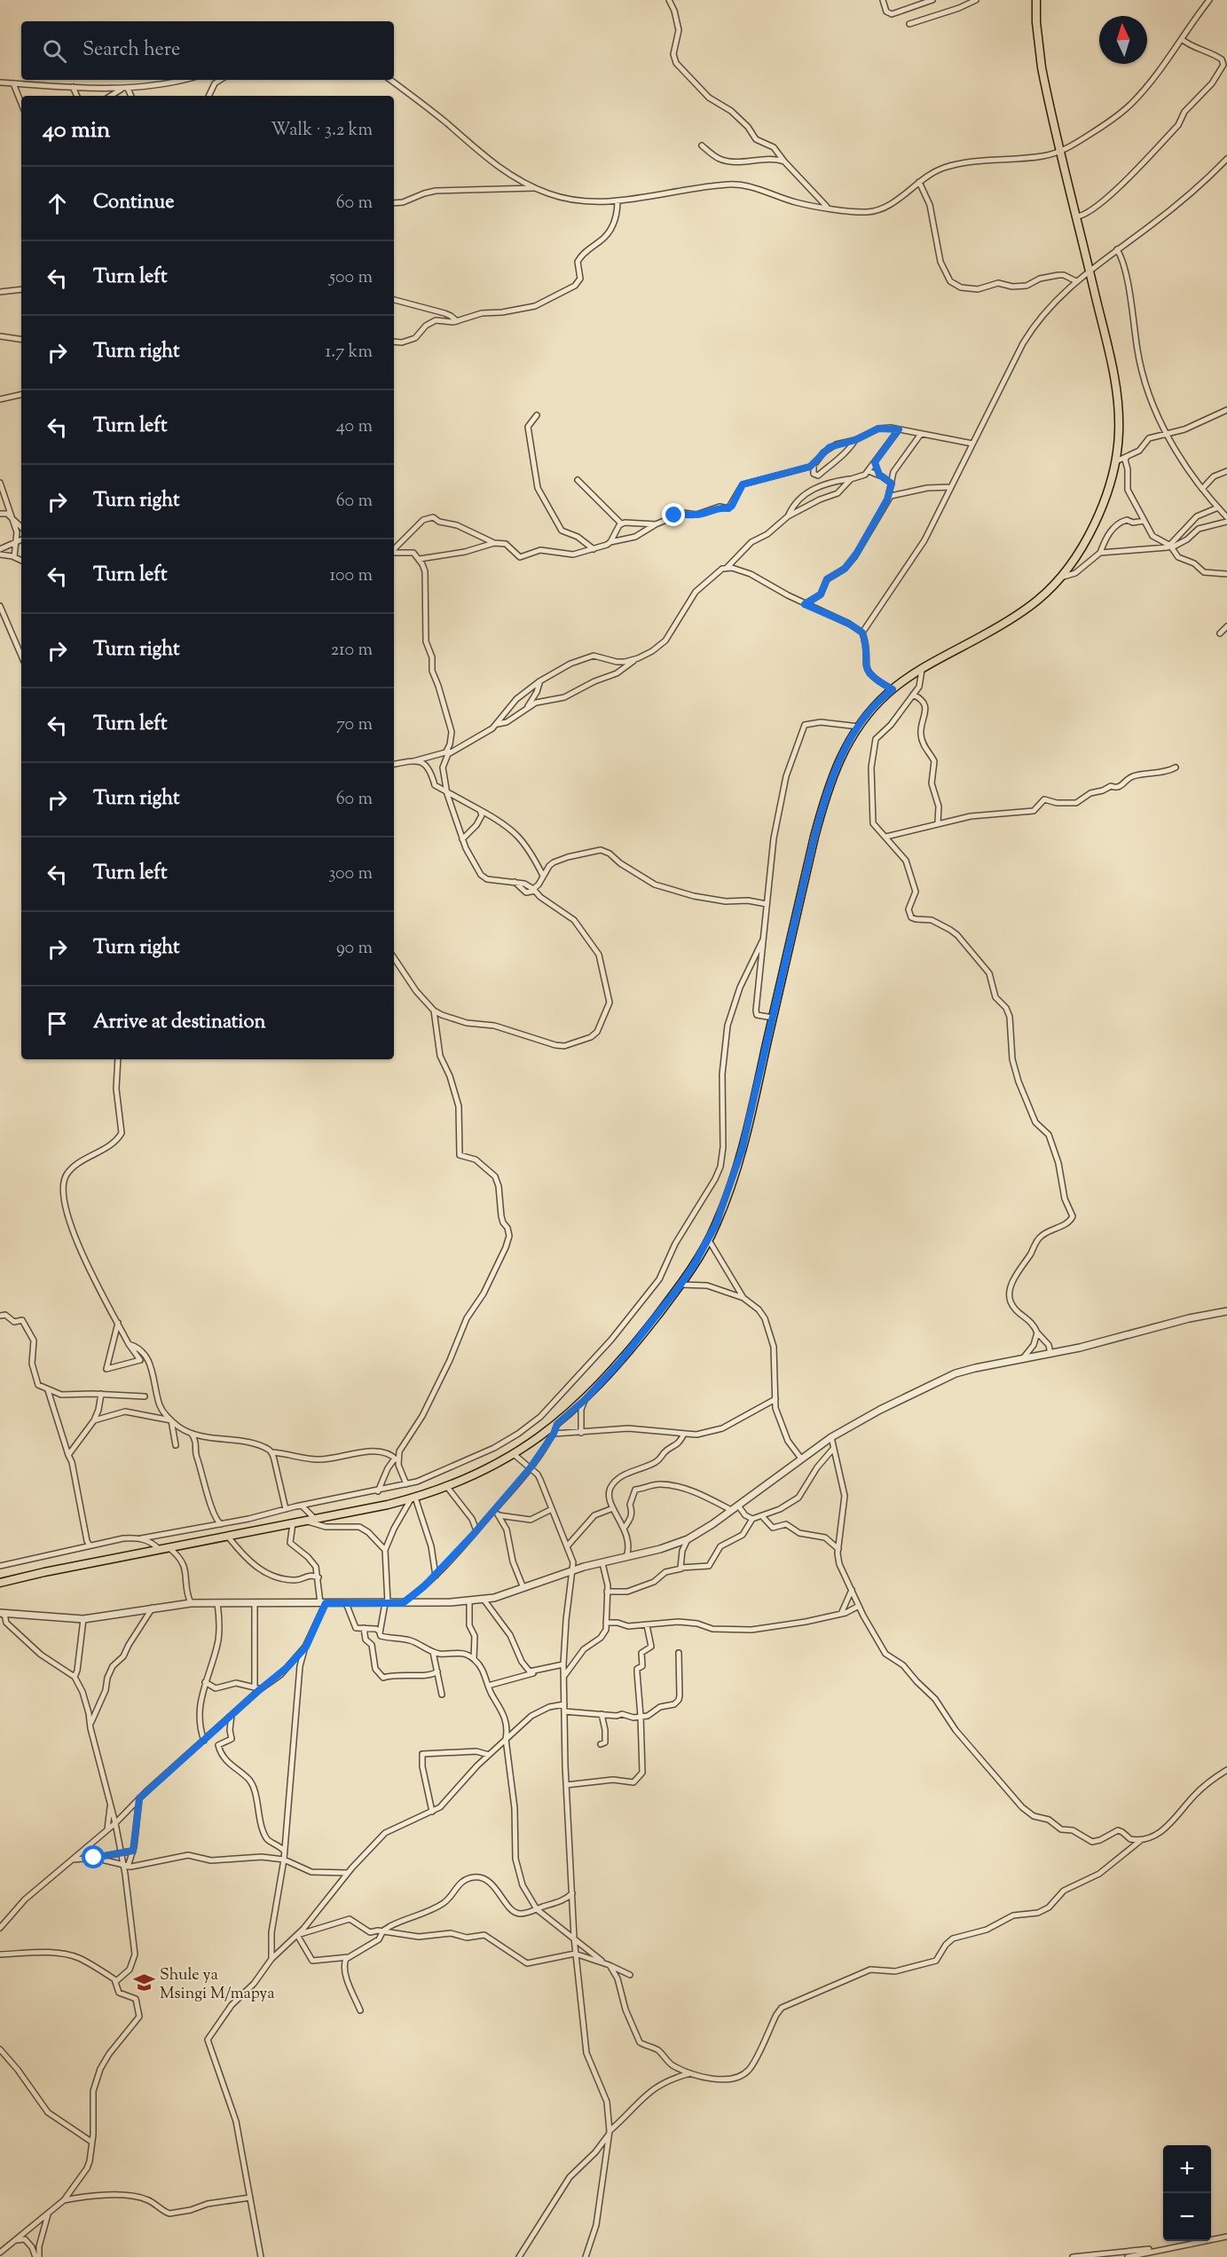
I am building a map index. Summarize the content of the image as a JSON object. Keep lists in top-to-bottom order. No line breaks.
{"places":{"school or university":["Shule ya Msingi M/mapya"]},"north":"top","page":{"search":"Search here","heading":["40 min","Walk · 3.2 km"],"list":[["Continue","60 m"],["Turn left","500 m"],["Turn right","1.7 km"],["Turn left","40 m"],["Turn right","60 m"],["Turn left","100 m"],["Turn right","210 m"],["Turn left","70 m"],["Turn right","60 m"],["Turn left","300 m"],["Turn right","90 m"],"Arrive at destination"],"map_buttons":["+","−"]}}
